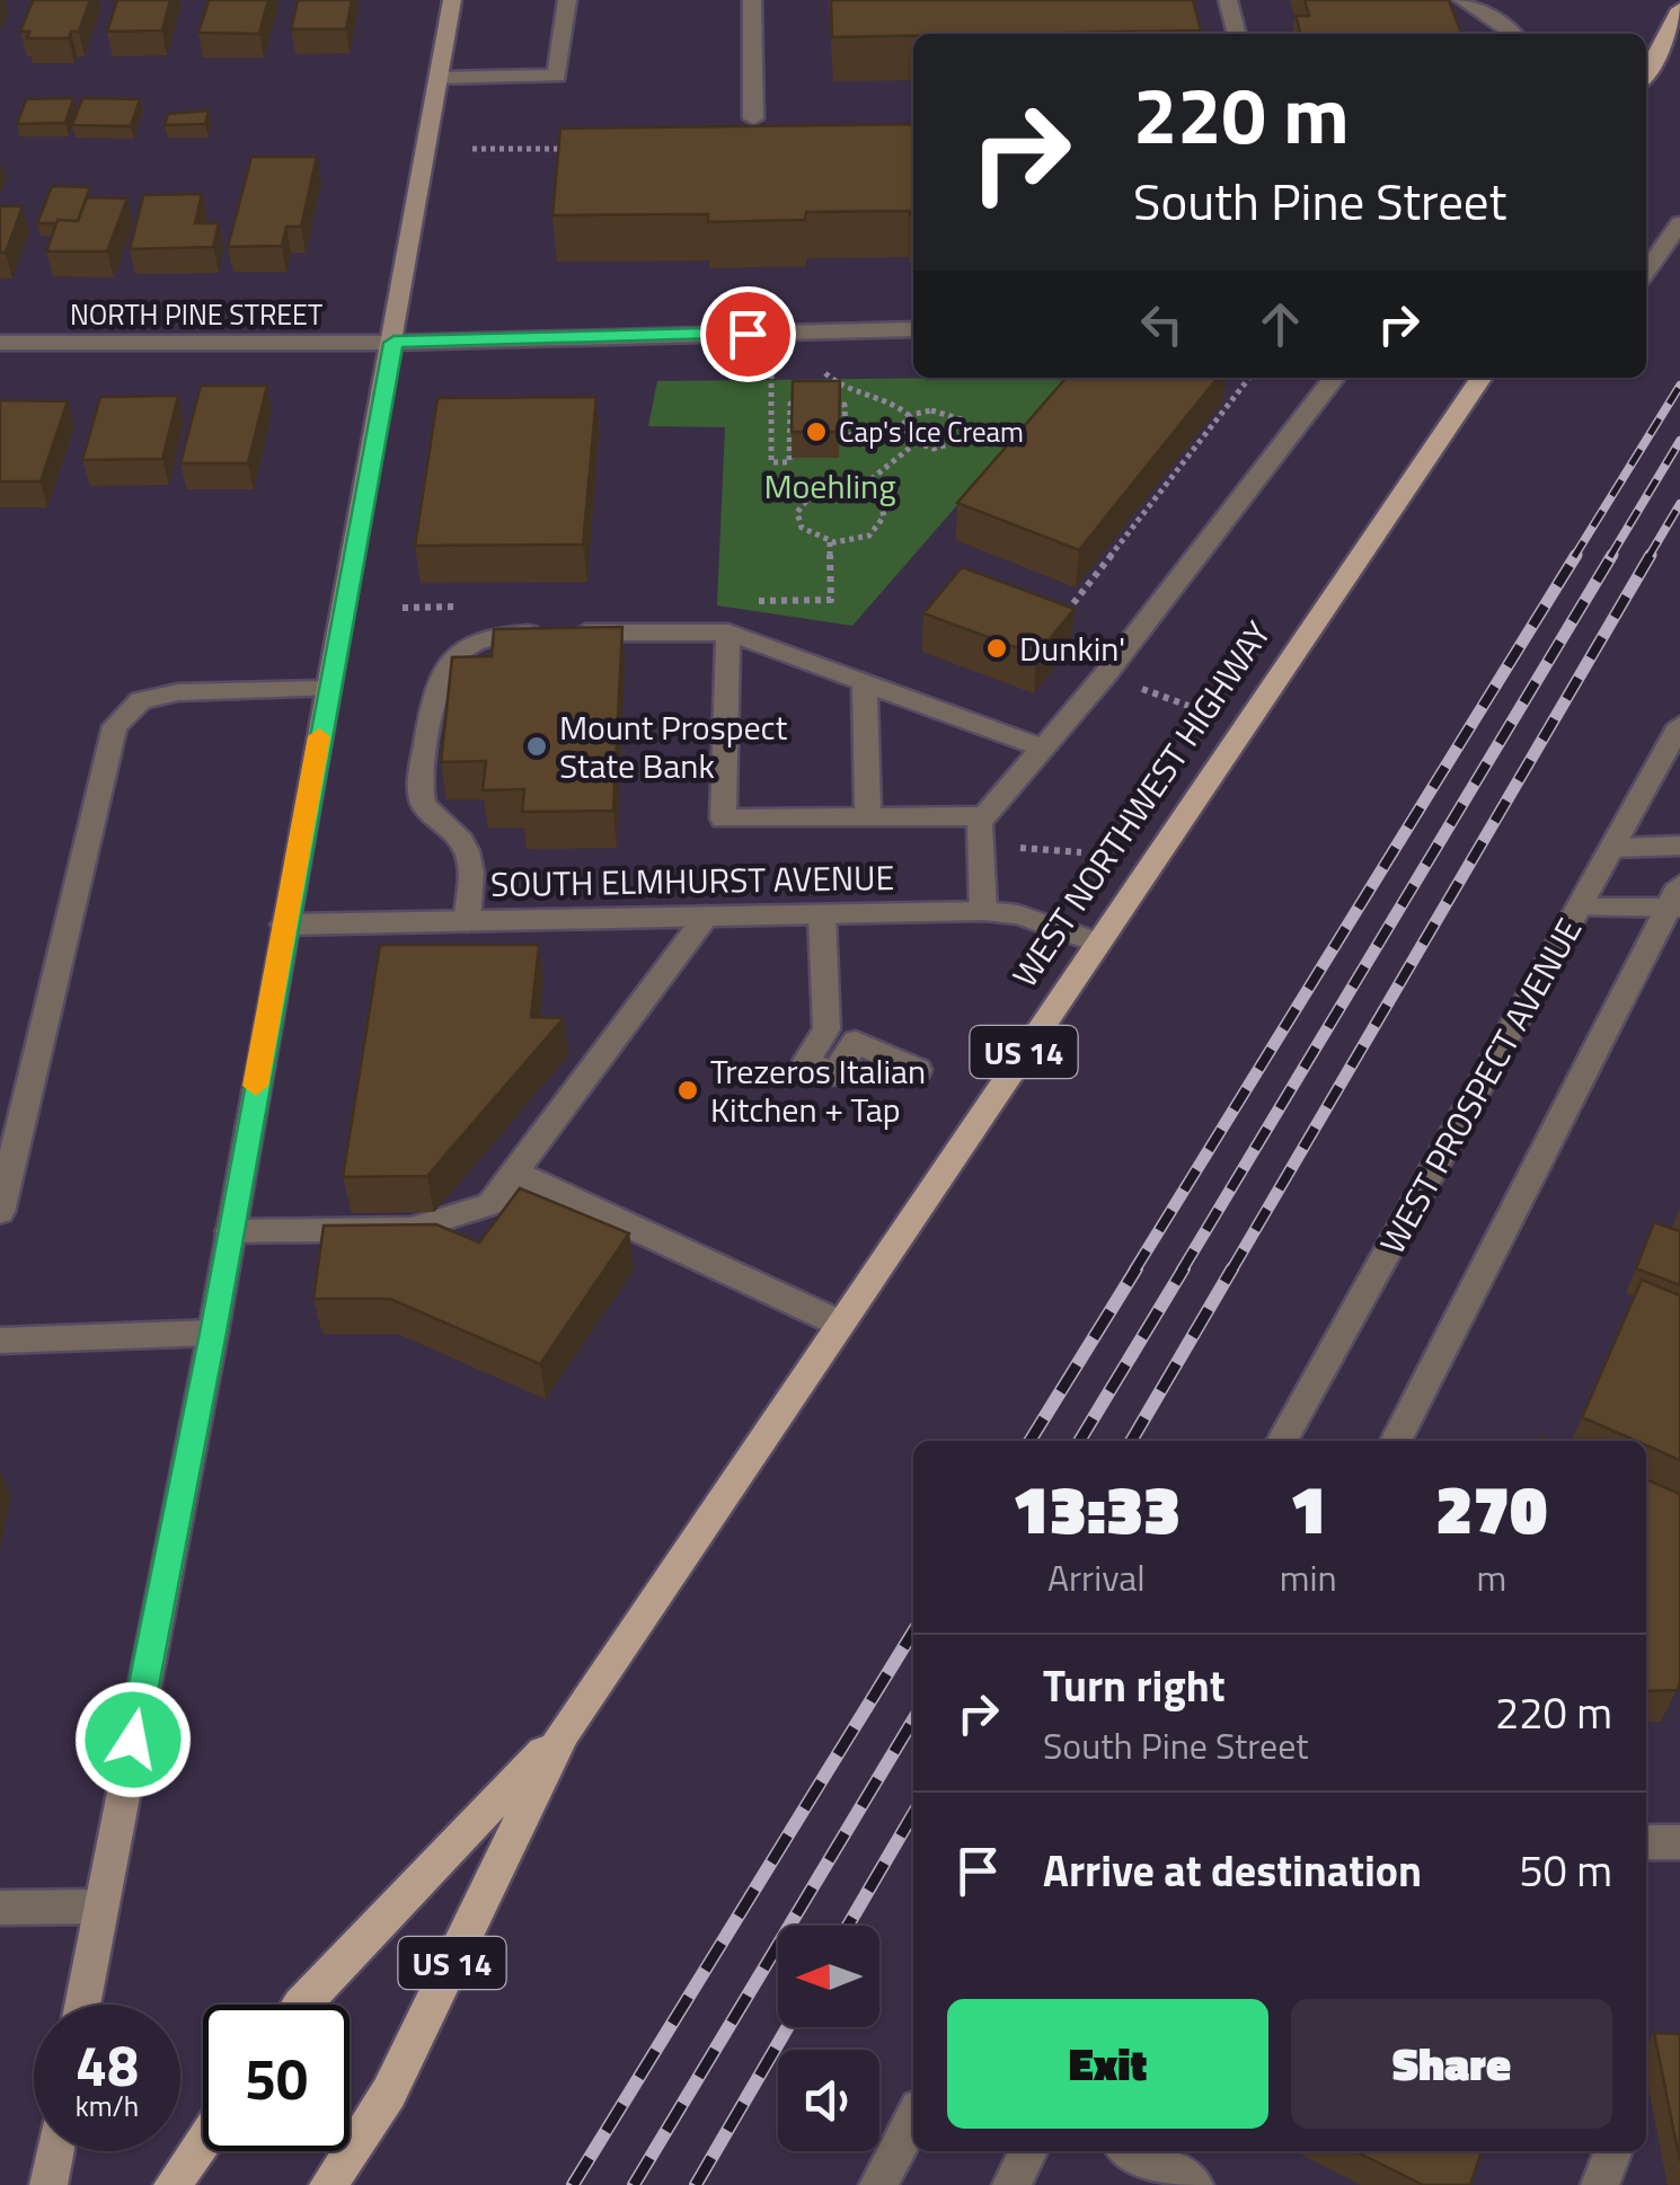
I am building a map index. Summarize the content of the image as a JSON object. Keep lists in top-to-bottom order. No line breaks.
{"streets":{"main road":["WEST NORTHWEST HIGHWAY","US 14"],"street":["NORTH PINE STREET","SOUTH ELMHURST AVENUE","WEST PROSPECT AVENUE"]},"crossings":[["WEST NORTHWEST HIGHWAY","SOUTH ELMHURST AVENUE"]],"parks":["Moehling"],"places":["Cap's Ice Cream","Dunkin'","Mount Prospect State Bank","Trezeros Italian Kitchen + Tap"],"north":"left","page":{"turn":["220 m","South Pine Street"],"eta":["13:33","Arrival","1","min","270","m"],"list":[{"name":"Turn right","note":"South Pine Street","value":"220 m"},{"name":"Arrive at destination","value":"50 m"}],"buttons":["Exit","Share"],"speed":"48 km/h","limit":"50"}}
